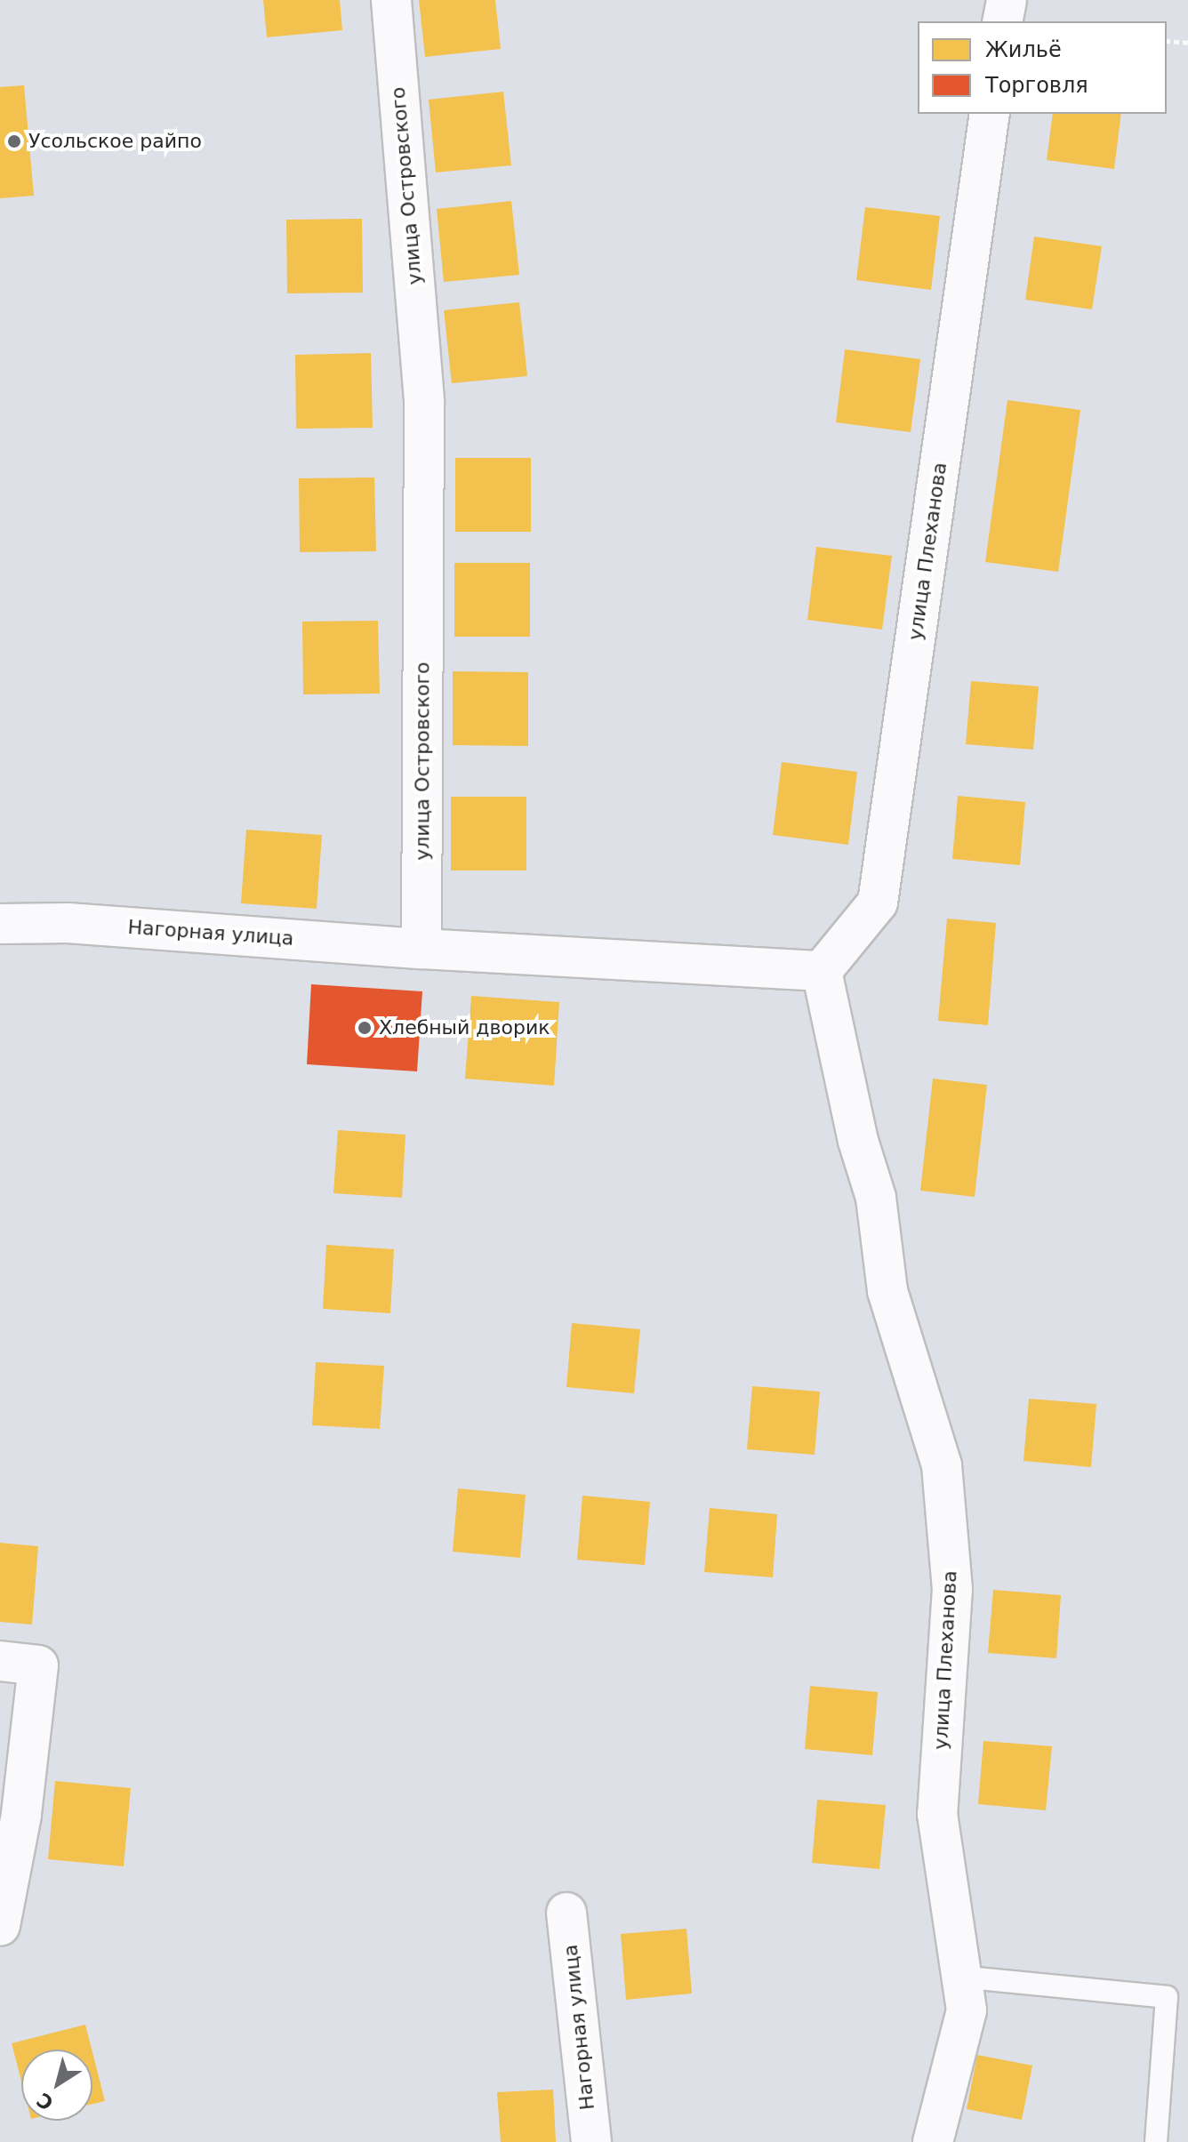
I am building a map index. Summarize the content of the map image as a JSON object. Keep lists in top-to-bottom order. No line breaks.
{"streets":{"street":["улица Островского","улица Плеханова","Нагорная улица"]},"crossings":[["улица Островского","Нагорная улица"]],"places":["Усольское райпо","Хлебный дворик"],"legend":["Жильё","Торговля"],"north":"bottom left"}
